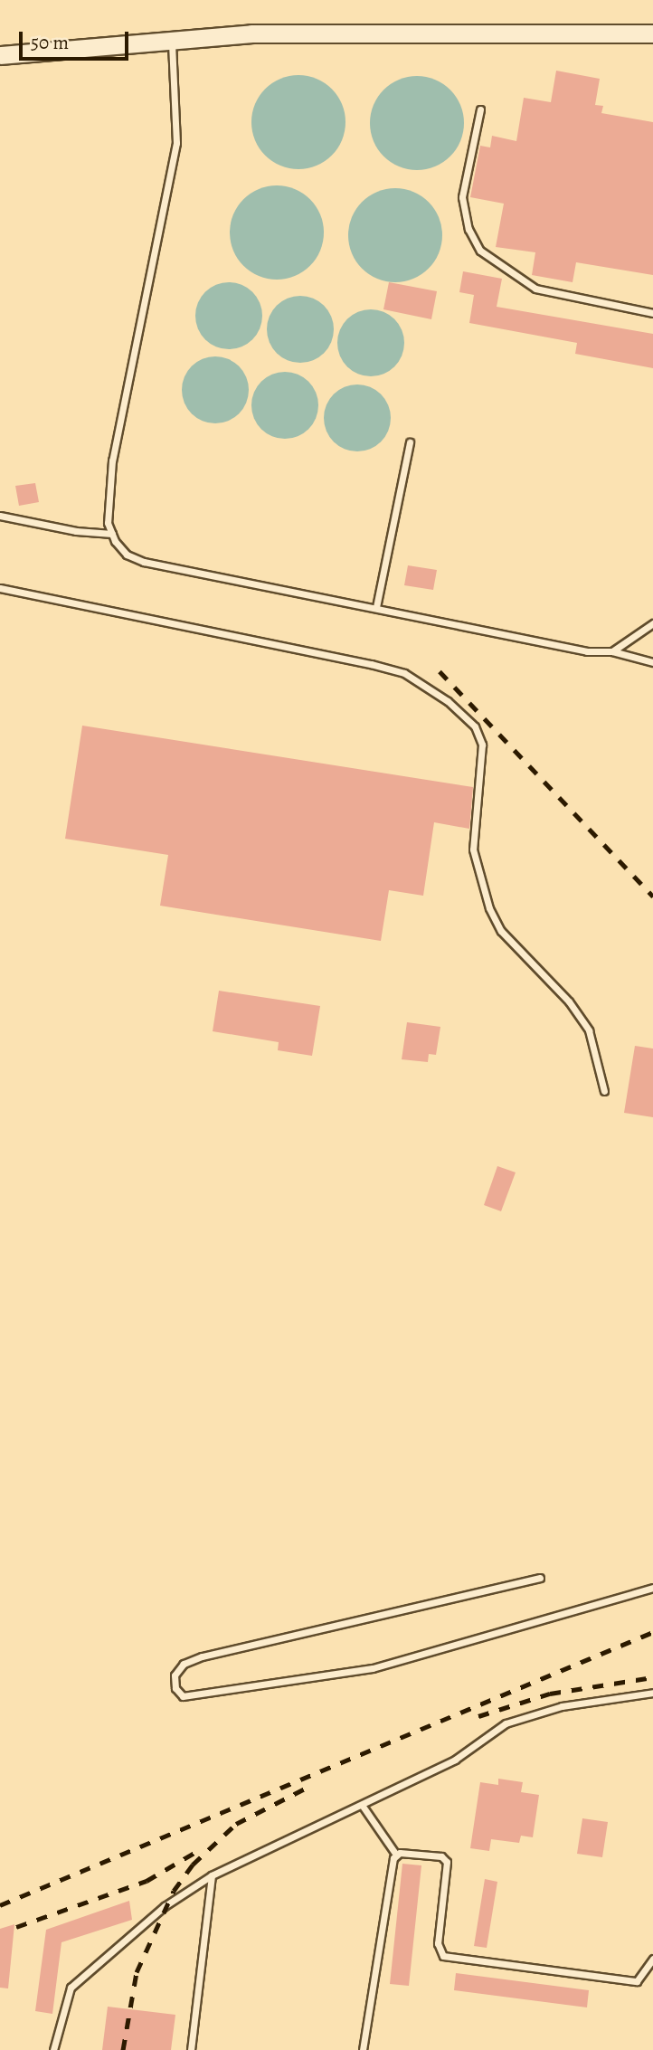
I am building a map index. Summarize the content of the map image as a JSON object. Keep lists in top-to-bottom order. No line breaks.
{"scale_bar":"50 m"}
